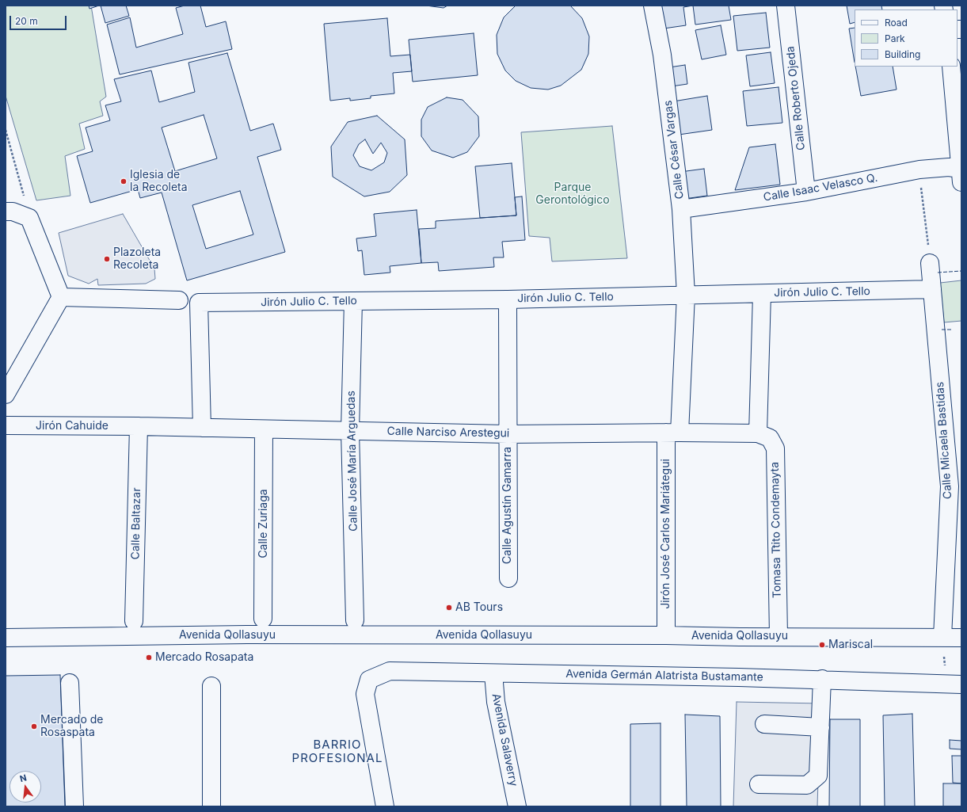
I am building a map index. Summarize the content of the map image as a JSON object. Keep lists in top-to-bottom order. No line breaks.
{"streets":{"street":["Calle Roberto Ojeda","Calle César Vargas","Calle Isaac Velasco Q.","Jirón Julio C. Tello","Jirón Cahuide","Calle Narciso Arestegui","Calle Micaela Bastidas","Calle José María Arguedas","Calle Agustín Gamarra","Calle Baltazar","Calle Zuriaga","Tomasa Ttito Condemayta","Jirón José Carlos Mariátegui","Avenida Qollasuyu","Avenida Germán Alatrista Bustamante","Avenida Salaverry"]},"crossings":[["Calle Roberto Ojeda","Calle Isaac Velasco Q."],["Calle César Vargas","Calle Isaac Velasco Q."],["Calle César Vargas","Jirón Julio C. Tello"],["Calle César Vargas","Jirón José Carlos Mariátegui"],["Jirón Julio C. Tello","Calle Narciso Arestegui"],["Jirón Julio C. Tello","Calle Micaela Bastidas"],["Jirón Julio C. Tello","Calle José María Arguedas"],["Jirón Julio C. Tello","Calle Agustín Gamarra"],["Jirón Julio C. Tello","Jirón José Carlos Mariátegui"],["Jirón Cahuide","Calle Narciso Arestegui"],["Jirón Cahuide","Calle Baltazar"],["Calle Narciso Arestegui","Calle José María Arguedas"],["Calle Narciso Arestegui","Calle Agustín Gamarra"],["Calle Narciso Arestegui","Calle Baltazar"],["Calle Narciso Arestegui","Calle Zuriaga"],["Calle Narciso Arestegui","Tomasa Ttito Condemayta"],["Calle Narciso Arestegui","Jirón José Carlos Mariátegui"],["Calle Micaela Bastidas","Avenida Qollasuyu"],["Tomasa Ttito Condemayta","Avenida Qollasuyu"],["Jirón José Carlos Mariátegui","Avenida Qollasuyu"],["Avenida Germán Alatrista Bustamante","Avenida Salaverry"]],"districts":["BARRIO PROFESIONAL"],"parks":["Parque Gerontológico"],"places":["Iglesia de la Recoleta","Plazoleta Recoleta","AB Tours","Mariscal","Mercado Rosapata","Mercado de Rosaspata"],"legend":["Road","Park","Building"],"scale_bar":"20 m","north":"top"}
